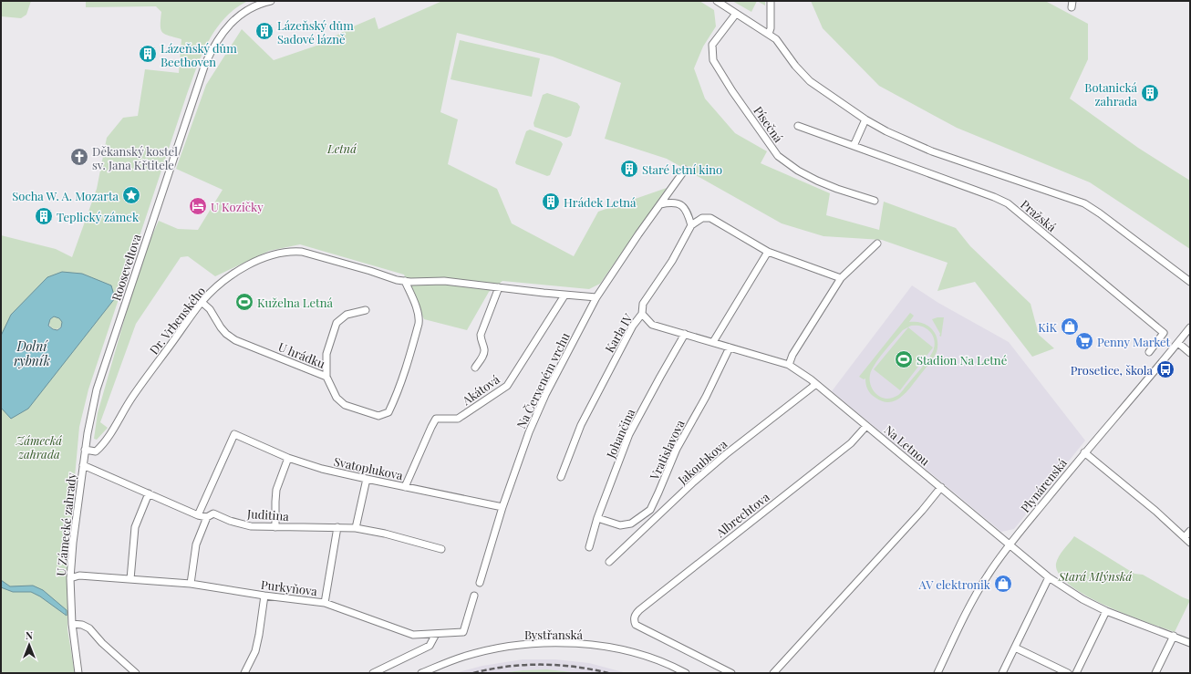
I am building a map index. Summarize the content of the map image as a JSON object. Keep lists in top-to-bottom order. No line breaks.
{"streets":{"street":["Písečná","Pražská","Rooseveltova","Dr. Vrbenského","Karla IV","U hrádku","Na Červeném vrchu","Akátová","Johančina","Na Letnou","Vratislavova","Jakoubkova","Svatoplukova","Plynárenská","Juditina","Albrechtova","U Zámecké zahrady","Purkyňova","Bystřanská"]},"crossings":[["Písečná","Pražská"],["Rooseveltova","Dr. Vrbenského"],["Rooseveltova","Juditina"],["Rooseveltova","U Zámecké zahrady"],["Dr. Vrbenského","U hrádku"],["Dr. Vrbenského","Na Červeném vrchu"],["Dr. Vrbenského","Akátová"],["Karla IV","Na Letnou"],["Na Červeném vrchu","Svatoplukova"],["Akátová","Svatoplukova"],["Johančina","Na Letnou"],["Johančina","Vratislavova"],["Na Letnou","Vratislavova"],["Na Letnou","Jakoubkova"],["Na Letnou","Plynárenská"],["Na Letnou","Albrechtova"],["Svatoplukova","Juditina"],["Juditina","U Zámecké zahrady"],["U Zámecké zahrady","Purkyňova"]],"water":["Dolní rybník"],"parks":["Letná","Zámecká zahrada","Stará Mlýnská"],"places":{"building":["Lázeňský dům Sadové lázně","Lázeňský dům Beethoven","Botanická zahrada","Staré letní kino","Hrádek Letná","Teplický zámek"],"church":["Děkanský kostel sv. Jana Křtitele"],"place":["Socha W. A. Mozarta"],"hotel":["U Kozičky"],"sports":["Kuželna Letná","Stadion Na Letné"],"shop":["KiK","AV elektronik"],"supermarket":["Penny Market"],"bus stop":["Prosetice, škola"]},"north":"top"}
